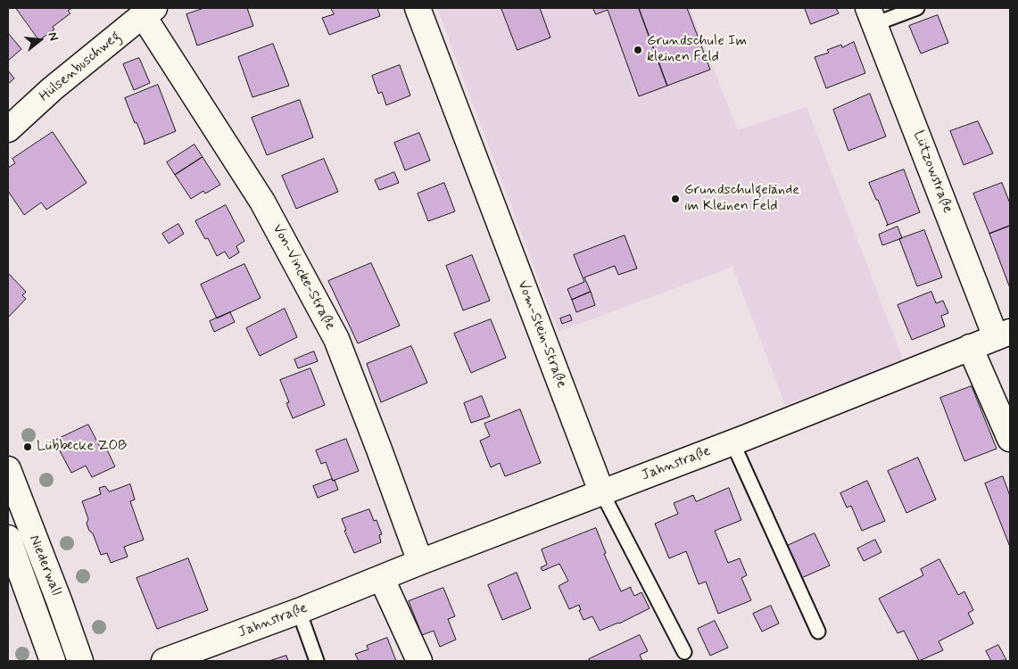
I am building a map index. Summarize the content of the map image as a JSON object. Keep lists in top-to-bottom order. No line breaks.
{"streets":{"street":["Hülsenbuschweg","Lützowstraße","Von-Vincke-Straße","Vom-Stein-Straße","Jahnstraße","Niederwall"]},"crossings":[["Hülsenbuschweg","Von-Vincke-Straße"],["Lützowstraße","Jahnstraße"],["Von-Vincke-Straße","Jahnstraße"],["Vom-Stein-Straße","Jahnstraße"]],"places":["Grundschule Im kleinen Feld","Grundschulgelände im Kleinen Feld","Lübbecke ZOB"],"north":"right"}
